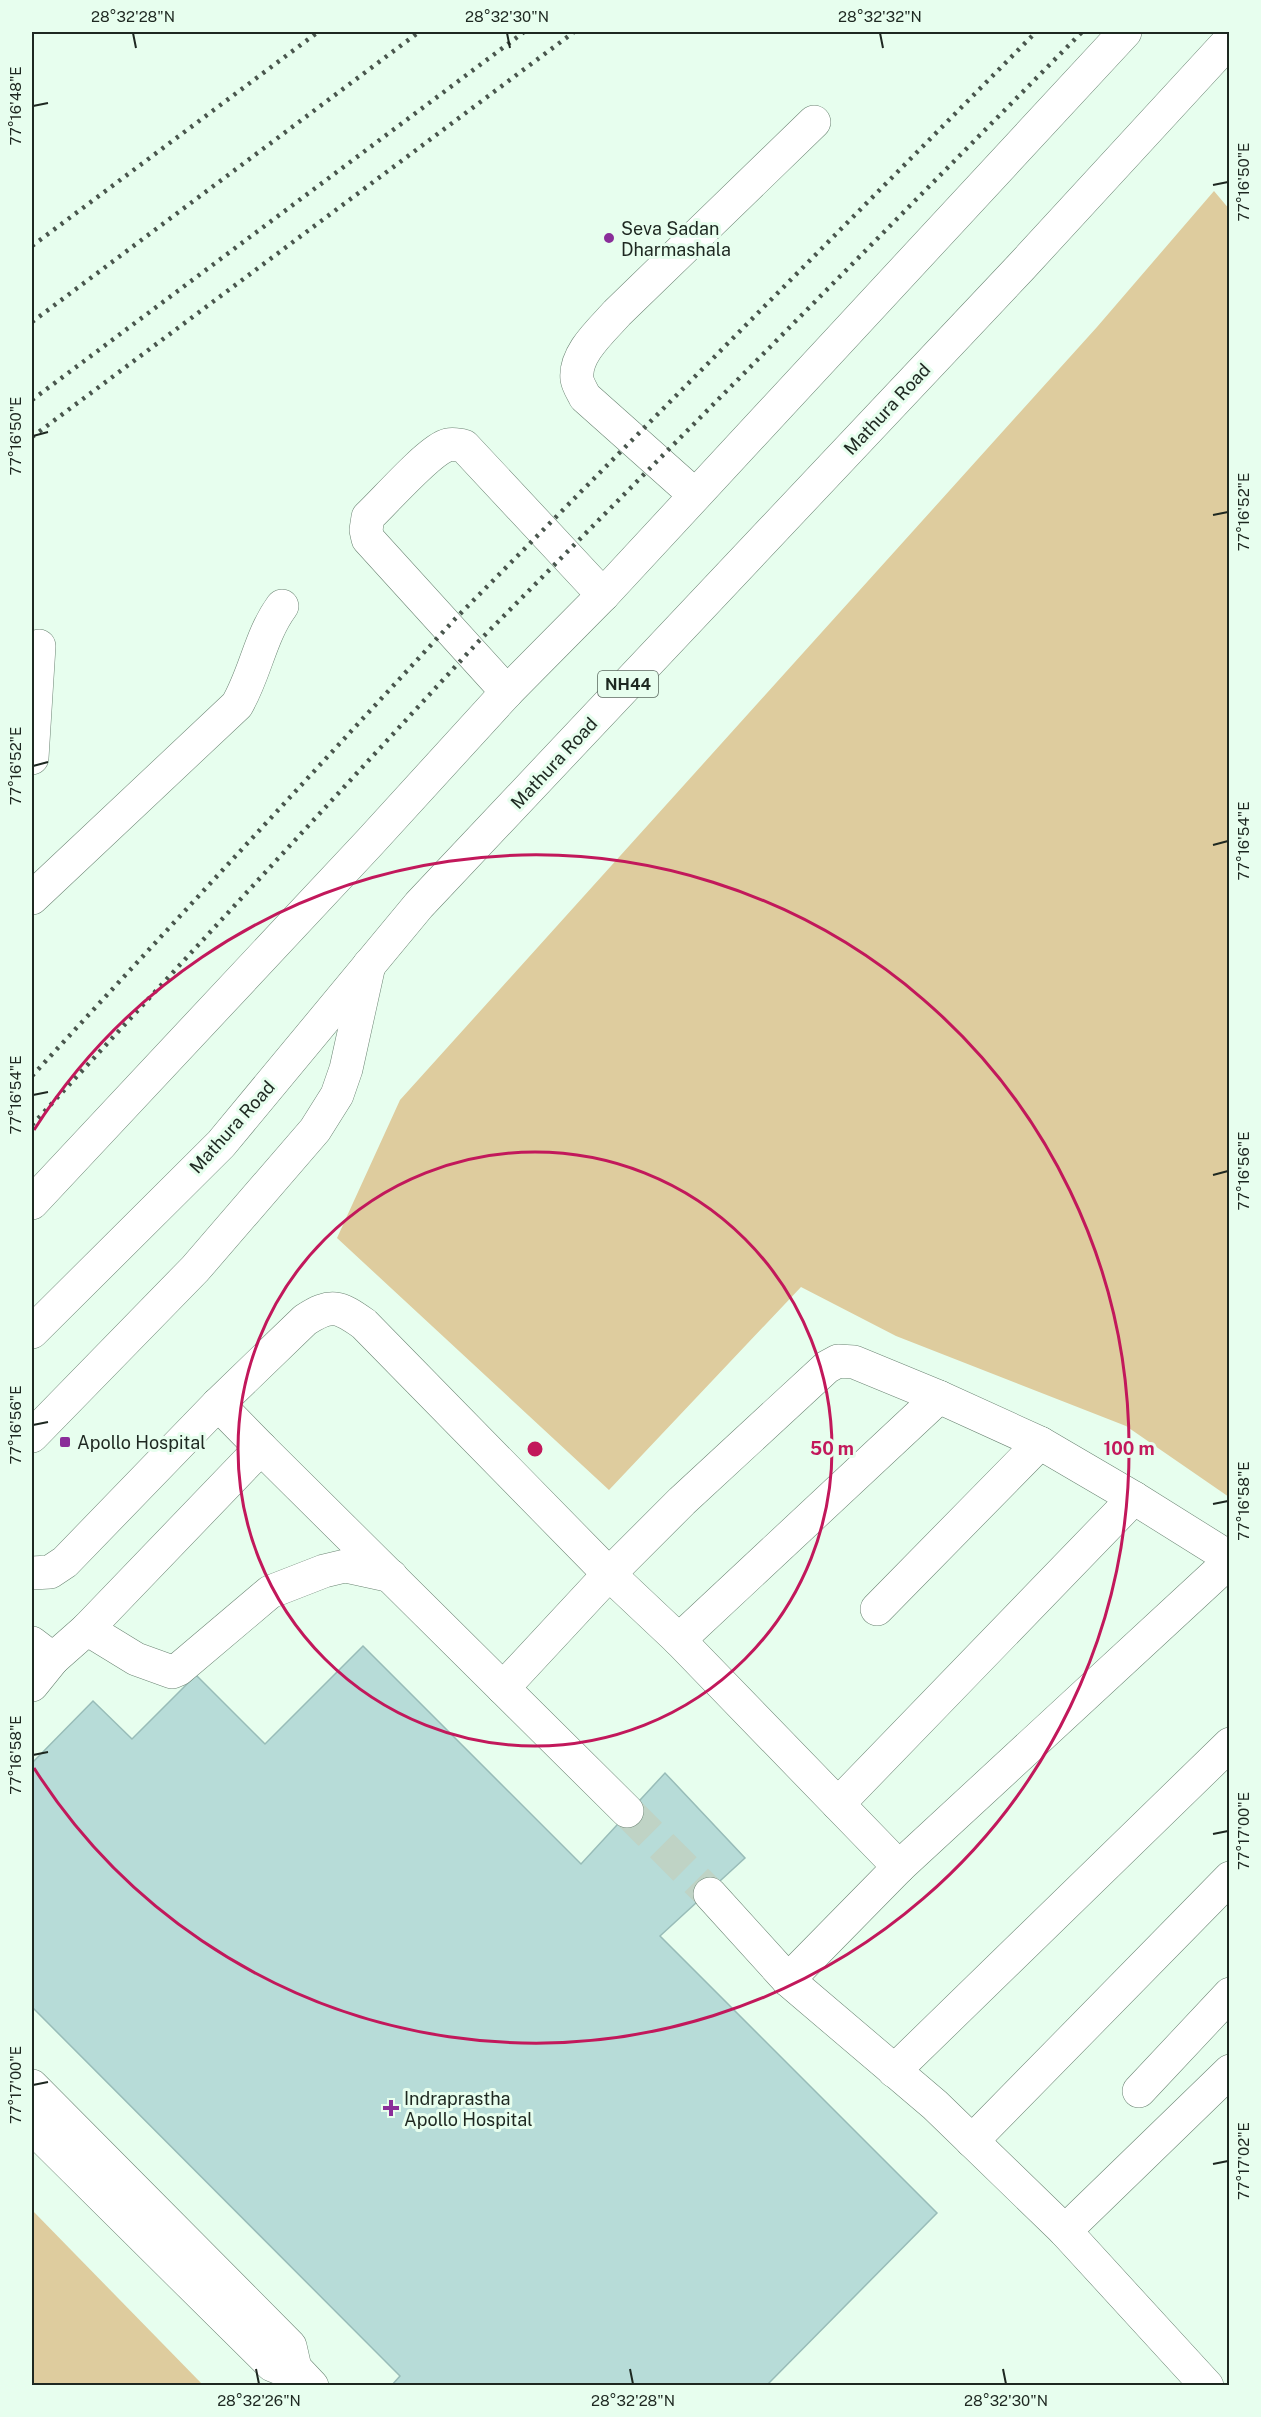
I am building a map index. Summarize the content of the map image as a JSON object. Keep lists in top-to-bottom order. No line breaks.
{"streets":{"main road":["Mathura Road","NH44"]},"places":{"other":["Seva Sadan Dharmashala"],"transit":["Apollo Hospital"],"health":["Indraprastha Apollo Hospital"]},"coordinates":["28°32'28\"N","28°32'30\"N","28°32'32\"N","77°16'48\"E","77°16'50\"E","77°16'52\"E","77°16'54\"E","77°16'56\"E","77°16'58\"E","77°17'00\"E","77°17'02\"E","28°32'26\"N"],"rings":["50 m","100 m"]}
